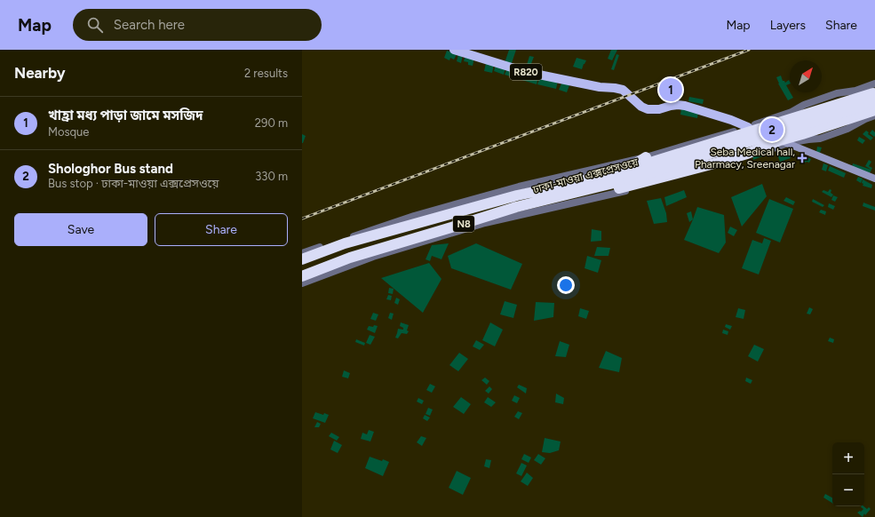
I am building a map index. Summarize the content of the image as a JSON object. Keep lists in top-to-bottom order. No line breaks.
{"streets":{"highway":["ঢাকা-মাওয়া এক্সপ্রেসওয়ে","N8"],"main road":["R820"]},"places":{"health":["Seba Medical hall, Pharmacy, Sreenagar"]},"north":"top right","page":{"header":"Map","search":"Search here","nav":["Map","Layers","Share"],"heading":["Nearby","2 results"],"pins":["1","2"],"list":[{"mark":"1","name":"খাহ্রা মধ্য পাড়া জামে মসজিদ","note":"Mosque","value":"290 m"},{"mark":"2","name":"Shologhor Bus stand","note":"Bus stop · ঢাকা-মাওয়া এক্সপ্রেসওয়ে","value":"330 m"}],"buttons":["Save","Share"],"map_buttons":["+","−"]}}
